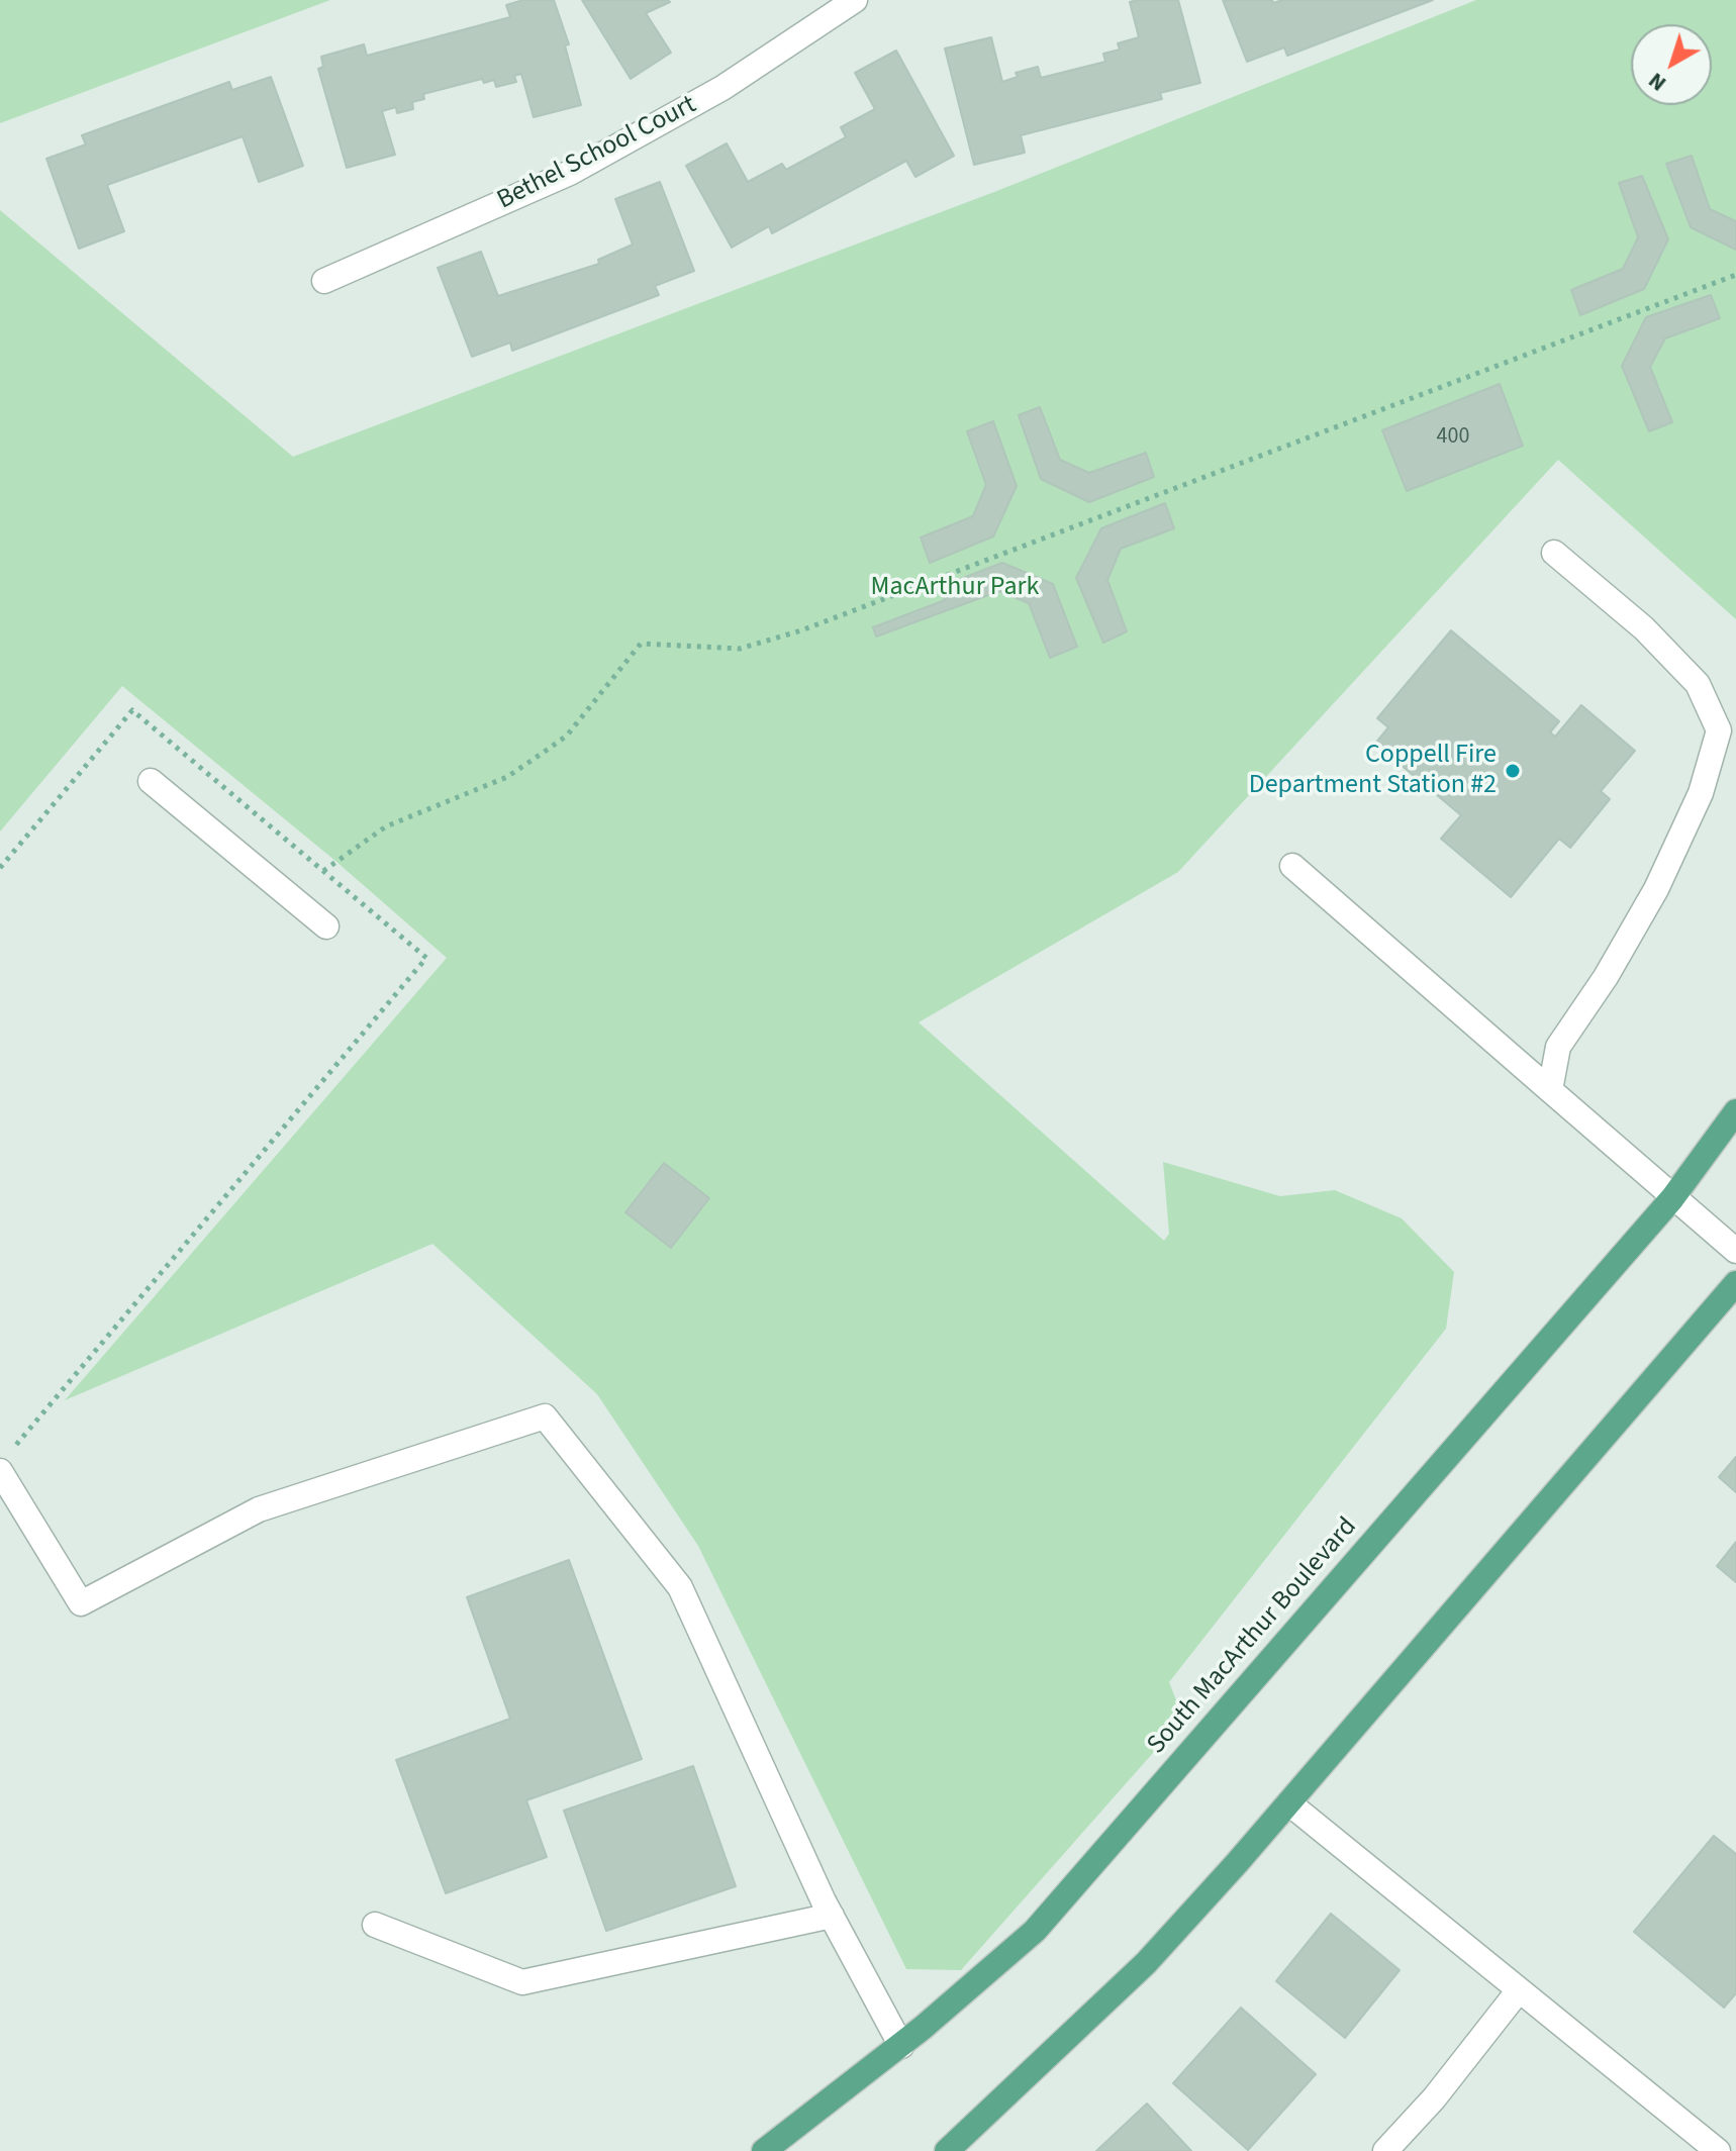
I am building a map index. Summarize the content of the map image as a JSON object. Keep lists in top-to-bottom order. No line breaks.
{"streets":{"main road":["South MacArthur Boulevard"],"street":["Bethel School Court"]},"parks":["MacArthur Park"],"places":["Coppell Fire Department Station #2"],"house_numbers":["400"],"north":"bottom left"}
